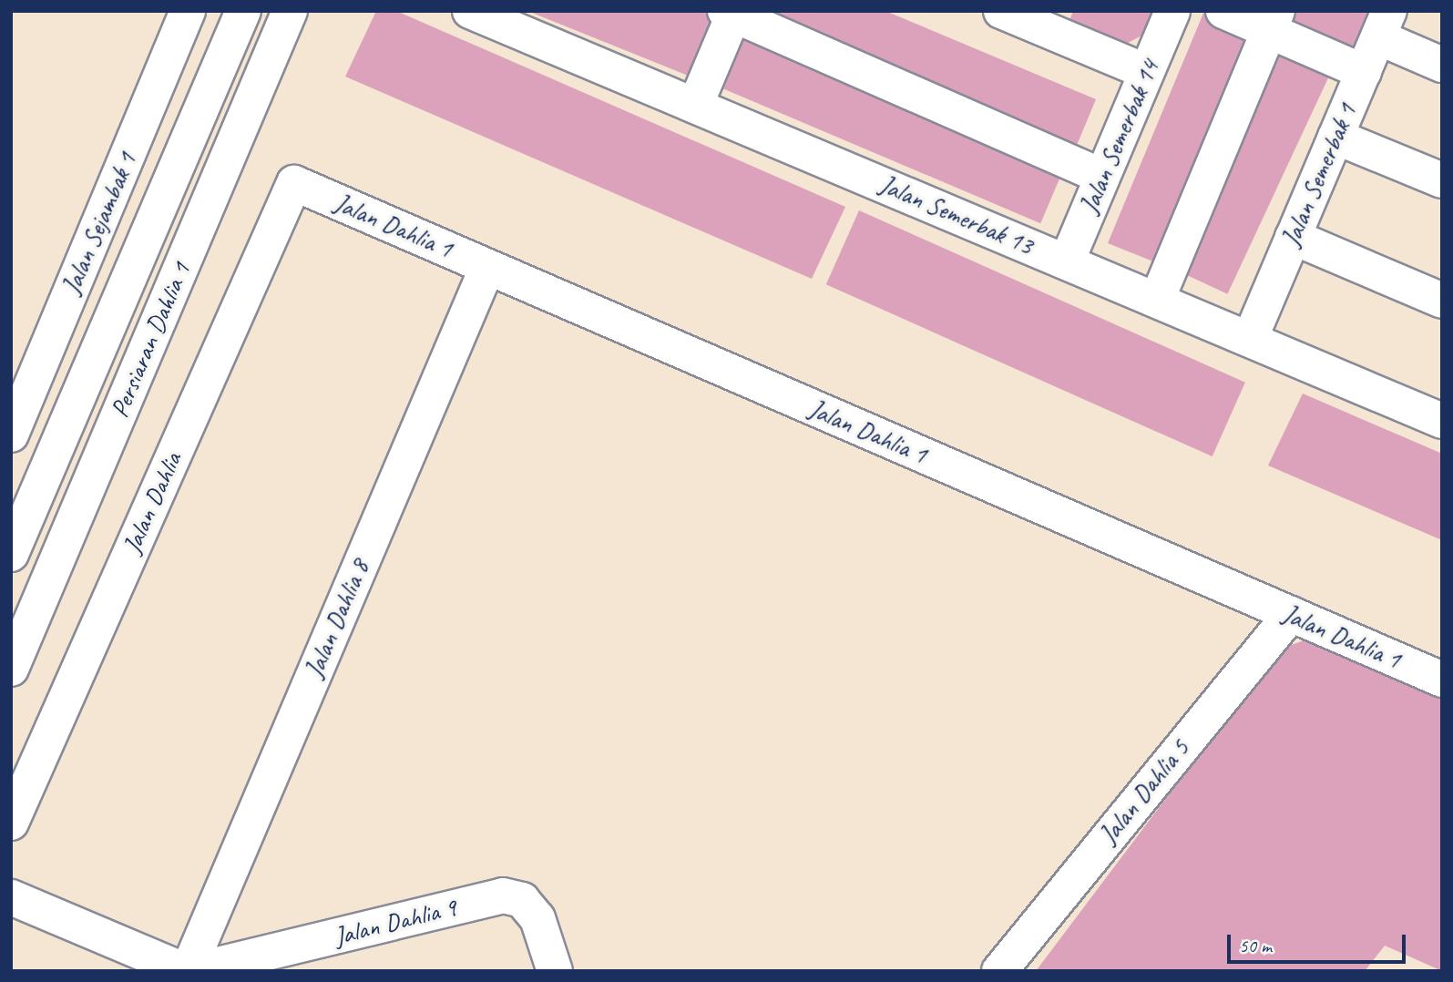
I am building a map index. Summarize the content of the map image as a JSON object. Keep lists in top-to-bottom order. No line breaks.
{"streets":{"street":["Jalan Semerbak 14","Jalan Semerbak 1","Jalan Semerbak 13","Jalan Sejambak 1","Jalan Dahlia 1","Persiaran Dahlia 1","Jalan Dahlia","Jalan Dahlia 8","Jalan Dahlia 5","Jalan Dahlia 9"]},"crossings":[["Jalan Semerbak 14","Jalan Semerbak 13"],["Jalan Semerbak 1","Jalan Semerbak 13"],["Jalan Dahlia 1","Jalan Dahlia"],["Jalan Dahlia 1","Jalan Dahlia 8"],["Jalan Dahlia 1","Jalan Dahlia 5"],["Jalan Dahlia 8","Jalan Dahlia 9"]],"scale_bar":"50 m"}
